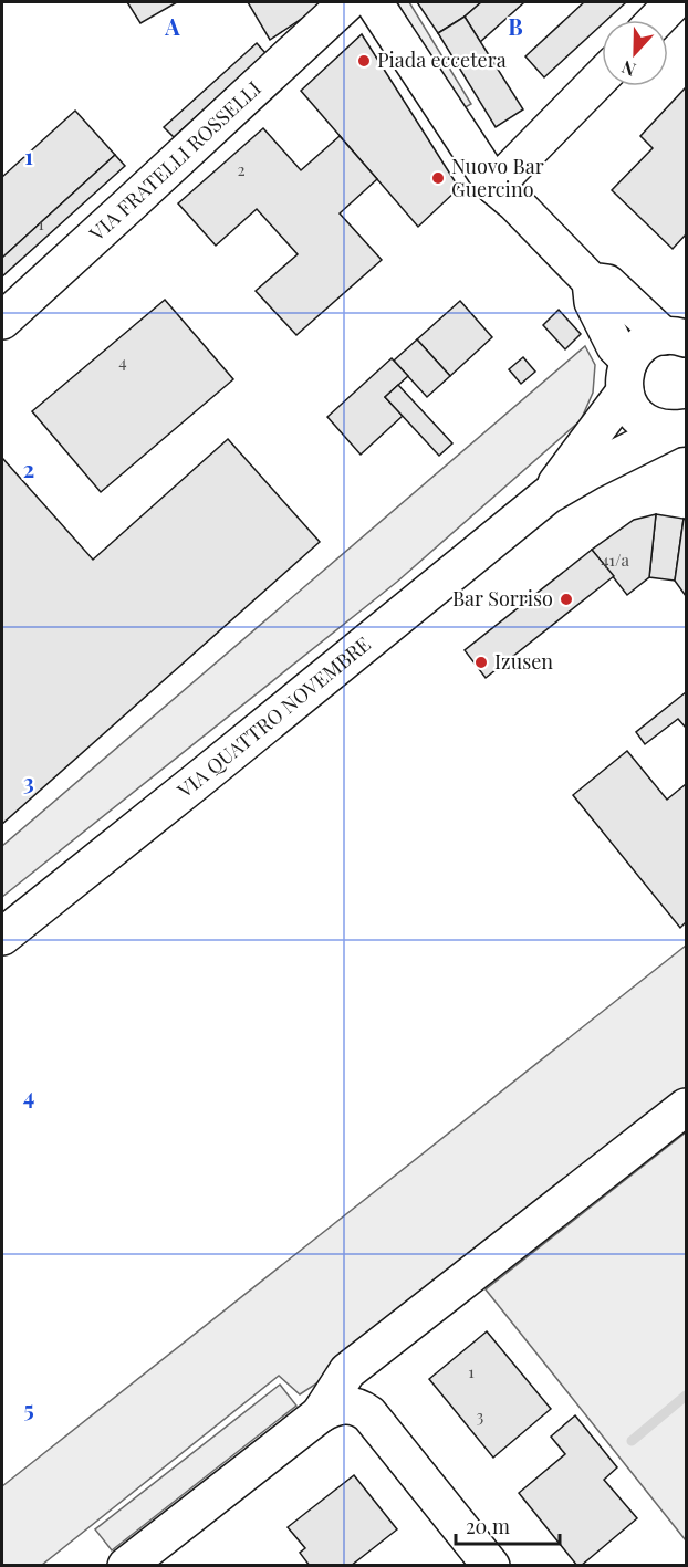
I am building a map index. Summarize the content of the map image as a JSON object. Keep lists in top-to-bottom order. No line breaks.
{"streets":{"street":["VIA FRATELLI ROSSELLI","VIA QUATTRO NOVEMBRE"]},"places":["Piada eccetera","Nuovo Bar Guercino","Bar Sorriso","Izusen"],"house_numbers":["2","1","4","41/a","1","3"],"scale_bar":"20 m","north":"bottom","grid":{"columns":["A","B"],"rows":["1","2","3","4","5"]}}
